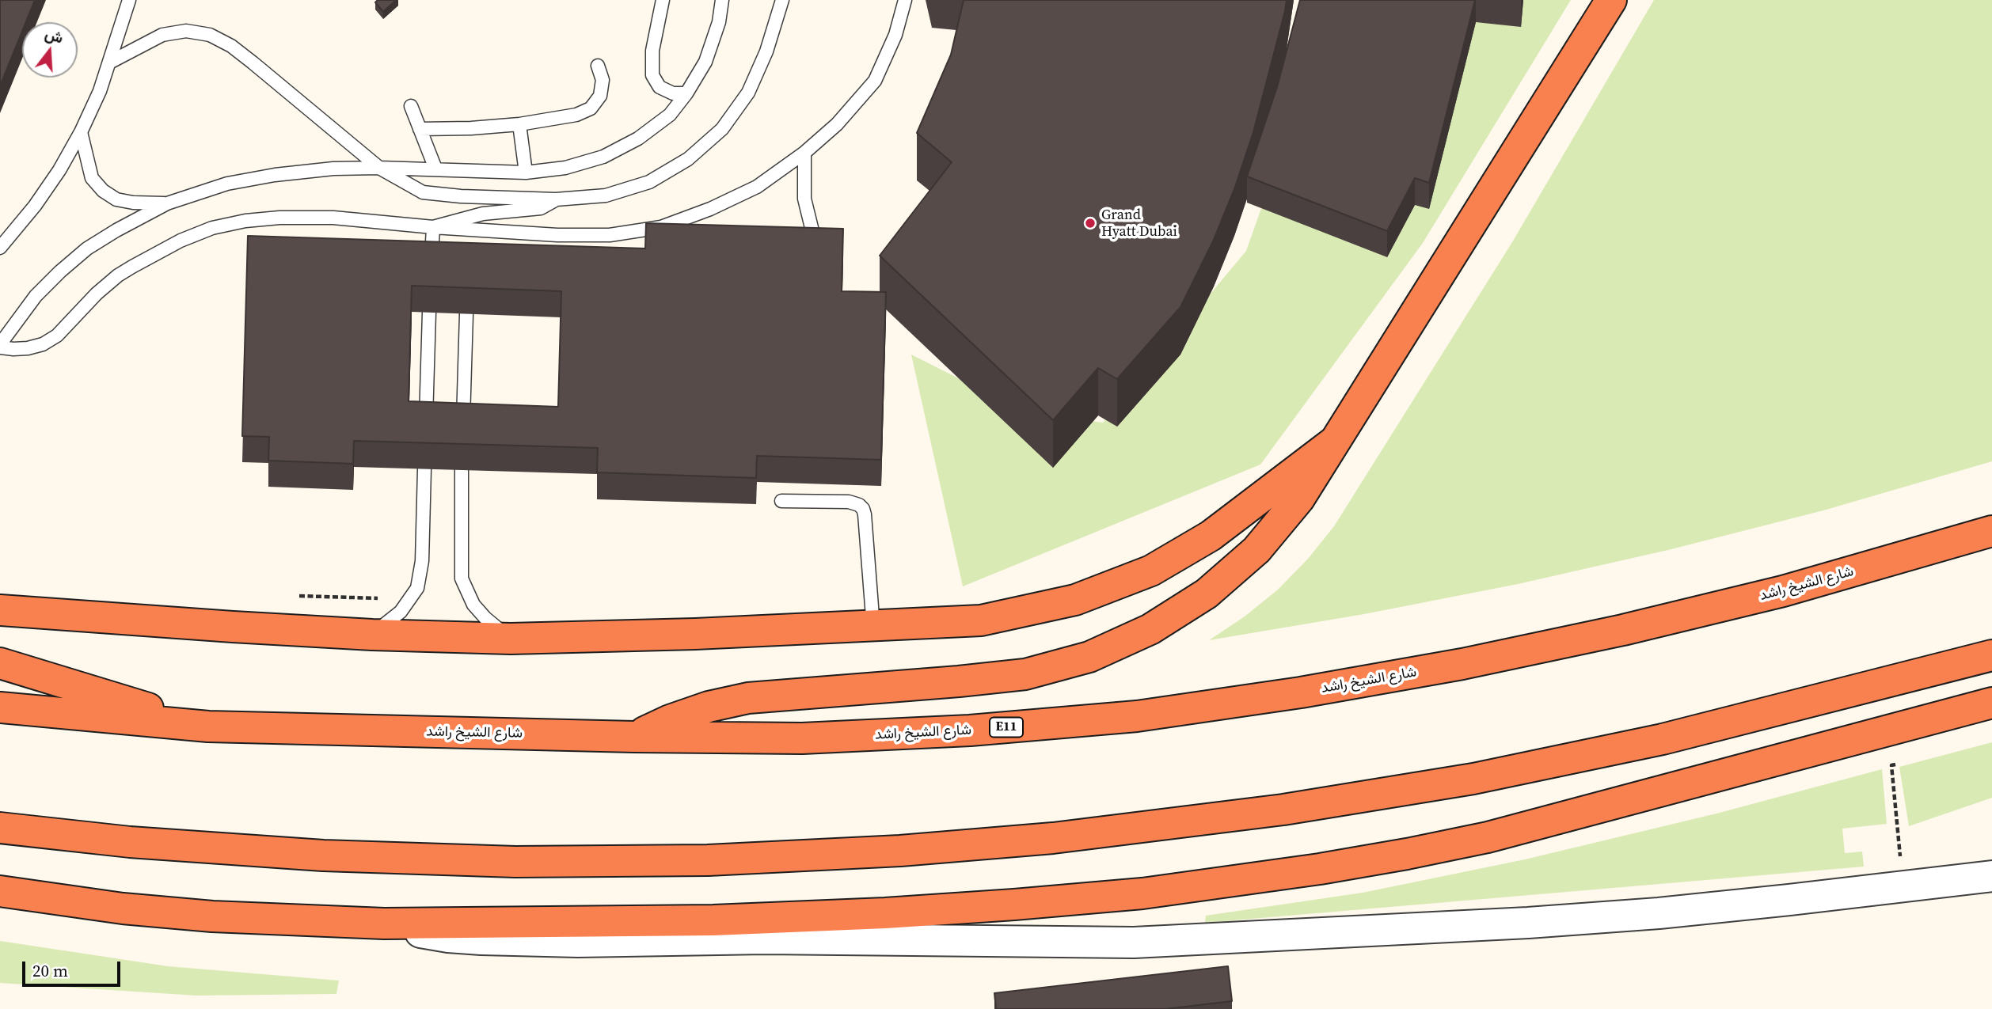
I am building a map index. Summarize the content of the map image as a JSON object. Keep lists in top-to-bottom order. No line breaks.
{"streets":{"highway":["شارع الشيخ راشد","E11"]},"places":["Grand Hyatt Dubai"],"scale_bar":"20 m","north":"top"}
